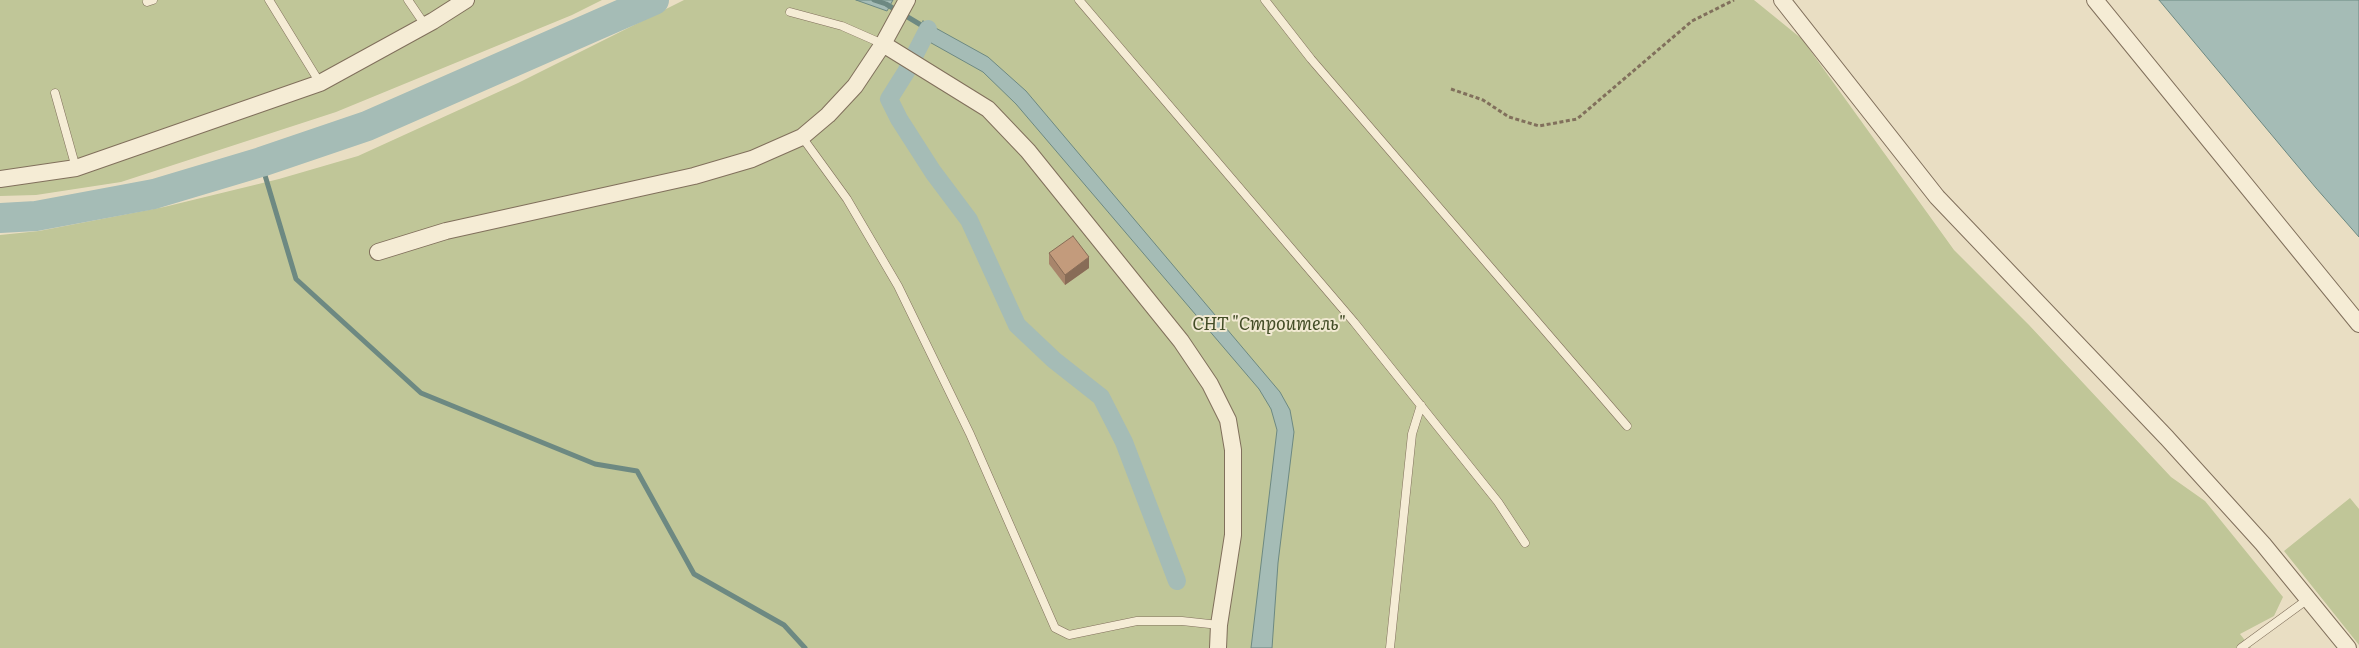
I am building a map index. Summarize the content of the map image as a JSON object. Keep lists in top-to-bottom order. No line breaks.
{"parks":["СНТ \"Строитель\""]}
